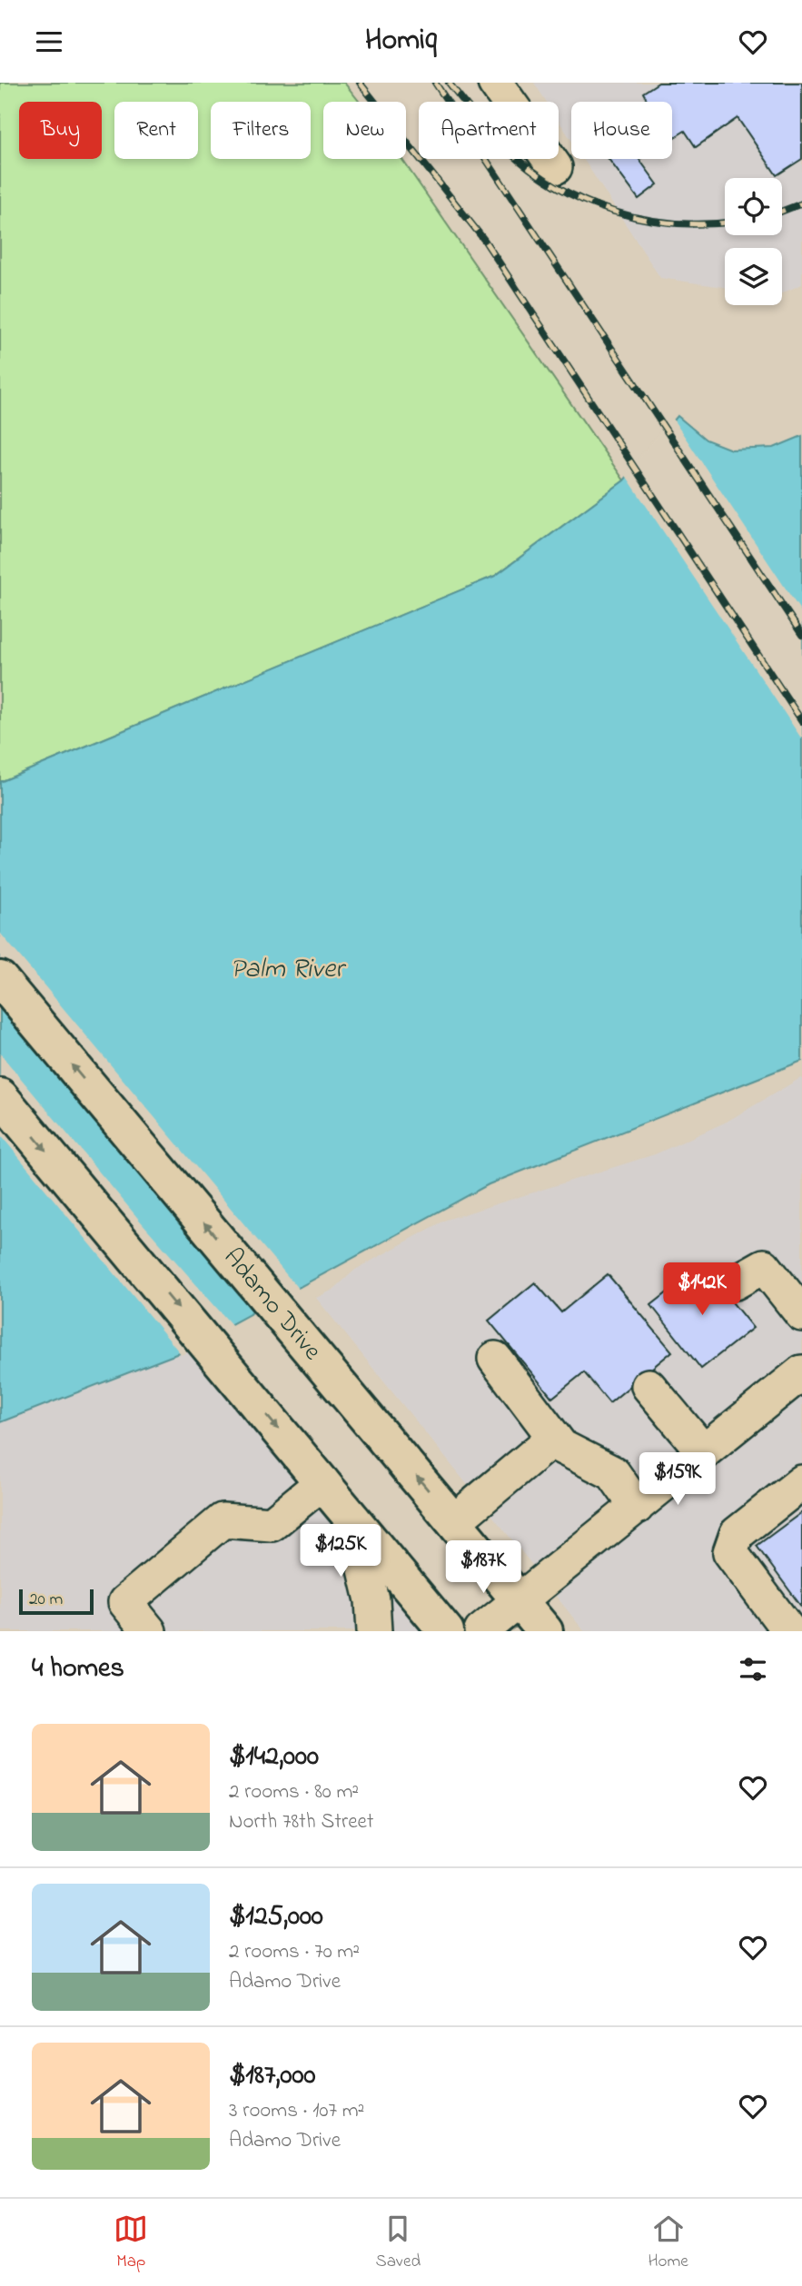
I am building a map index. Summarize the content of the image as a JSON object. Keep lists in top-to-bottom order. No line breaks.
{"streets":{"main road":["Adamo Drive"]},"water":["Palm River"],"scale_bar":"20 m","page":{"header":"Homiq","chip":["Buy","Rent","Filters","New","Apartment","House"],"price":["$142K","$159K","$125K","$187K"],"scale":"20 m","heading":"4 homes","list":[{"name":"$142,000","note":"2 rooms · 80 m² · North 78th Street"},{"name":"$125,000","note":"2 rooms · 70 m² · Adamo Drive"},{"name":"$187,000","note":"3 rooms · 107 m² · Adamo Drive"}],"tabs":["Map","Saved","Home"]}}
